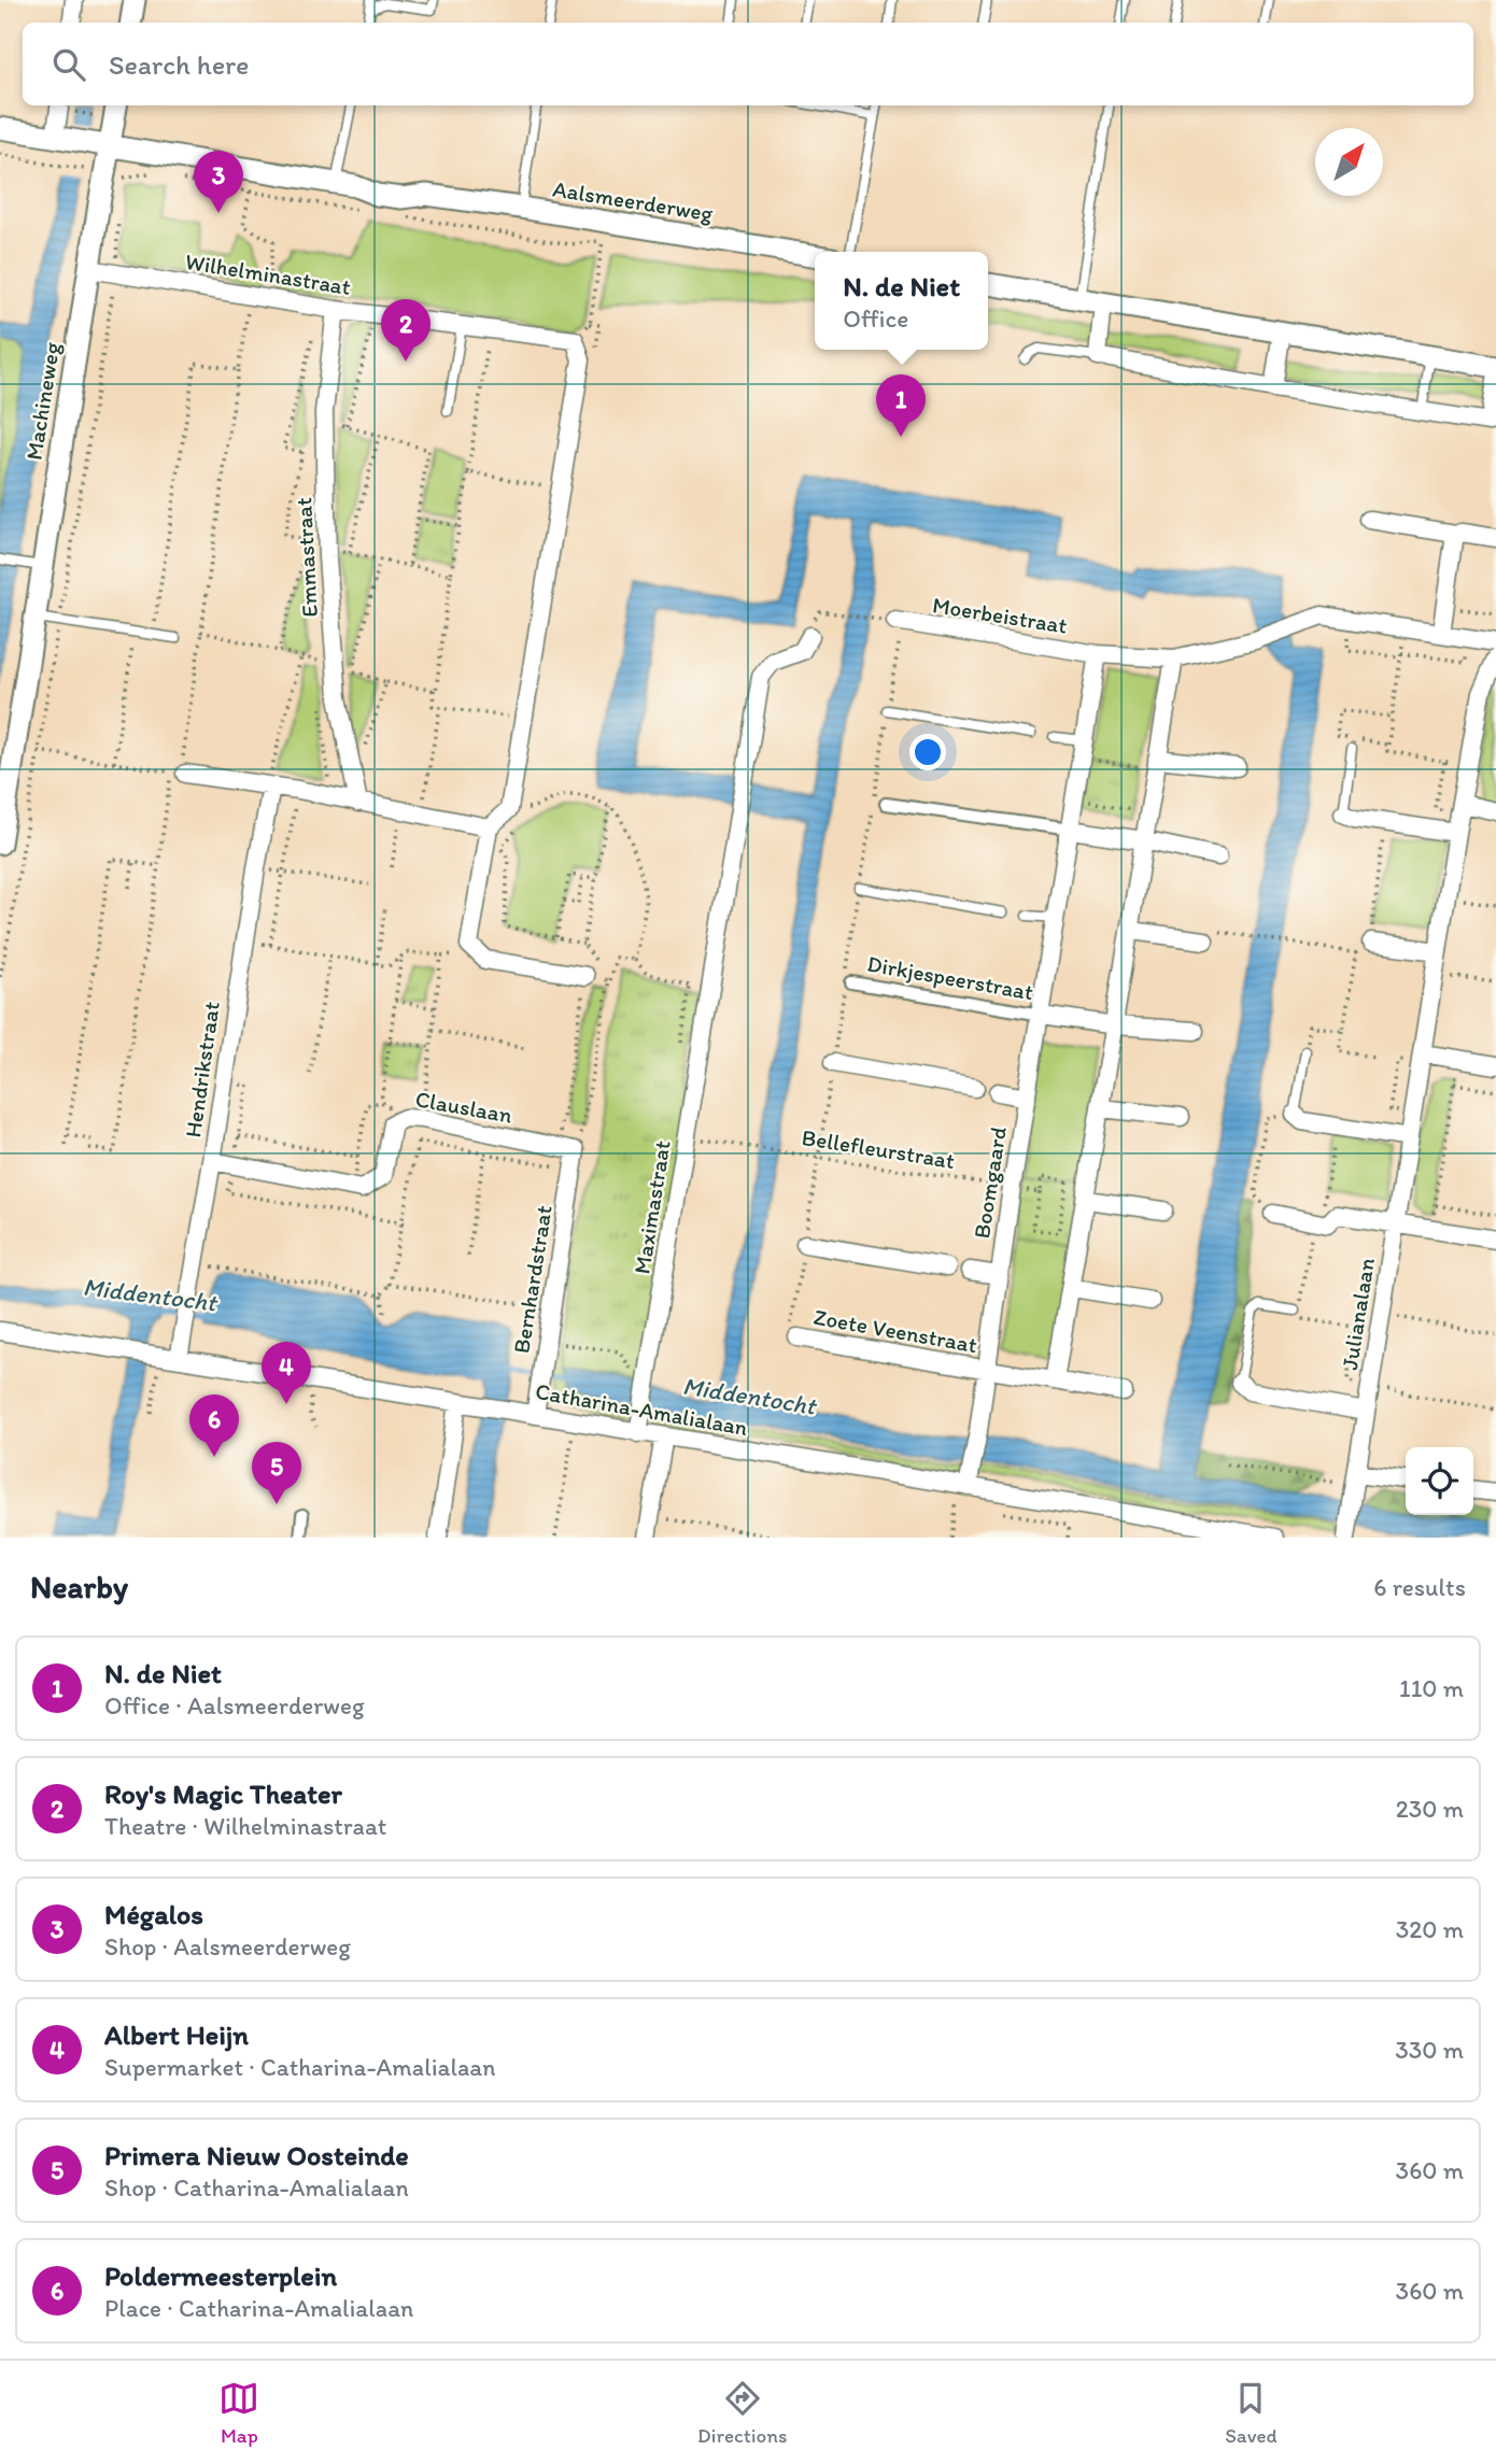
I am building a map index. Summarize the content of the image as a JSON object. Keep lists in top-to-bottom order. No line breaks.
{"streets":{"street":["Aalsmeerderweg","Wilhelminastraat","Machineweg","Emmastraat","Moerbeistraat","Dirkjespeerstraat","Hendrikstraat","Clauslaan","Boomgaard","Maximastraat","Bernhardstraat","Julianalaan","Zoete Veenstraat","Catharina-Amalialaan"],"path":["Bellefleurstraat"]},"crossings":[["Aalsmeerderweg","Machineweg"],["Wilhelminastraat","Machineweg"],["Wilhelminastraat","Emmastraat"],["Moerbeistraat","Boomgaard"],["Dirkjespeerstraat","Boomgaard"],["Hendrikstraat","Clauslaan"],["Hendrikstraat","Catharina-Amalialaan"],["Clauslaan","Bernhardstraat"],["Bellefleurstraat","Boomgaard"],["Bellefleurstraat","Maximastraat"],["Boomgaard","Zoete Veenstraat"],["Boomgaard","Catharina-Amalialaan"],["Maximastraat","Catharina-Amalialaan"],["Bernhardstraat","Catharina-Amalialaan"]],"water":["Middentocht"],"north":"top right","page":{"search":"Search here","pins":["3","2","1","4","6","5"],"popup":["N. de Niet","Office"],"heading":["Nearby","6 results"],"list":[{"mark":"1","name":"N. de Niet","note":"Office · Aalsmeerderweg","value":"110 m"},{"mark":"2","name":"Roy's Magic Theater","note":"Theatre · Wilhelminastraat","value":"230 m"},{"mark":"3","name":"Mégalos","note":"Shop · Aalsmeerderweg","value":"320 m"},{"mark":"4","name":"Albert Heijn","note":"Supermarket · Catharina-Amalialaan","value":"330 m"},{"mark":"5","name":"Primera Nieuw Oosteinde","note":"Shop · Catharina-Amalialaan","value":"360 m"},{"mark":"6","name":"Poldermeesterplein","note":"Place · Catharina-Amalialaan","value":"360 m"}],"nav":["Map","Directions","Saved"]}}
